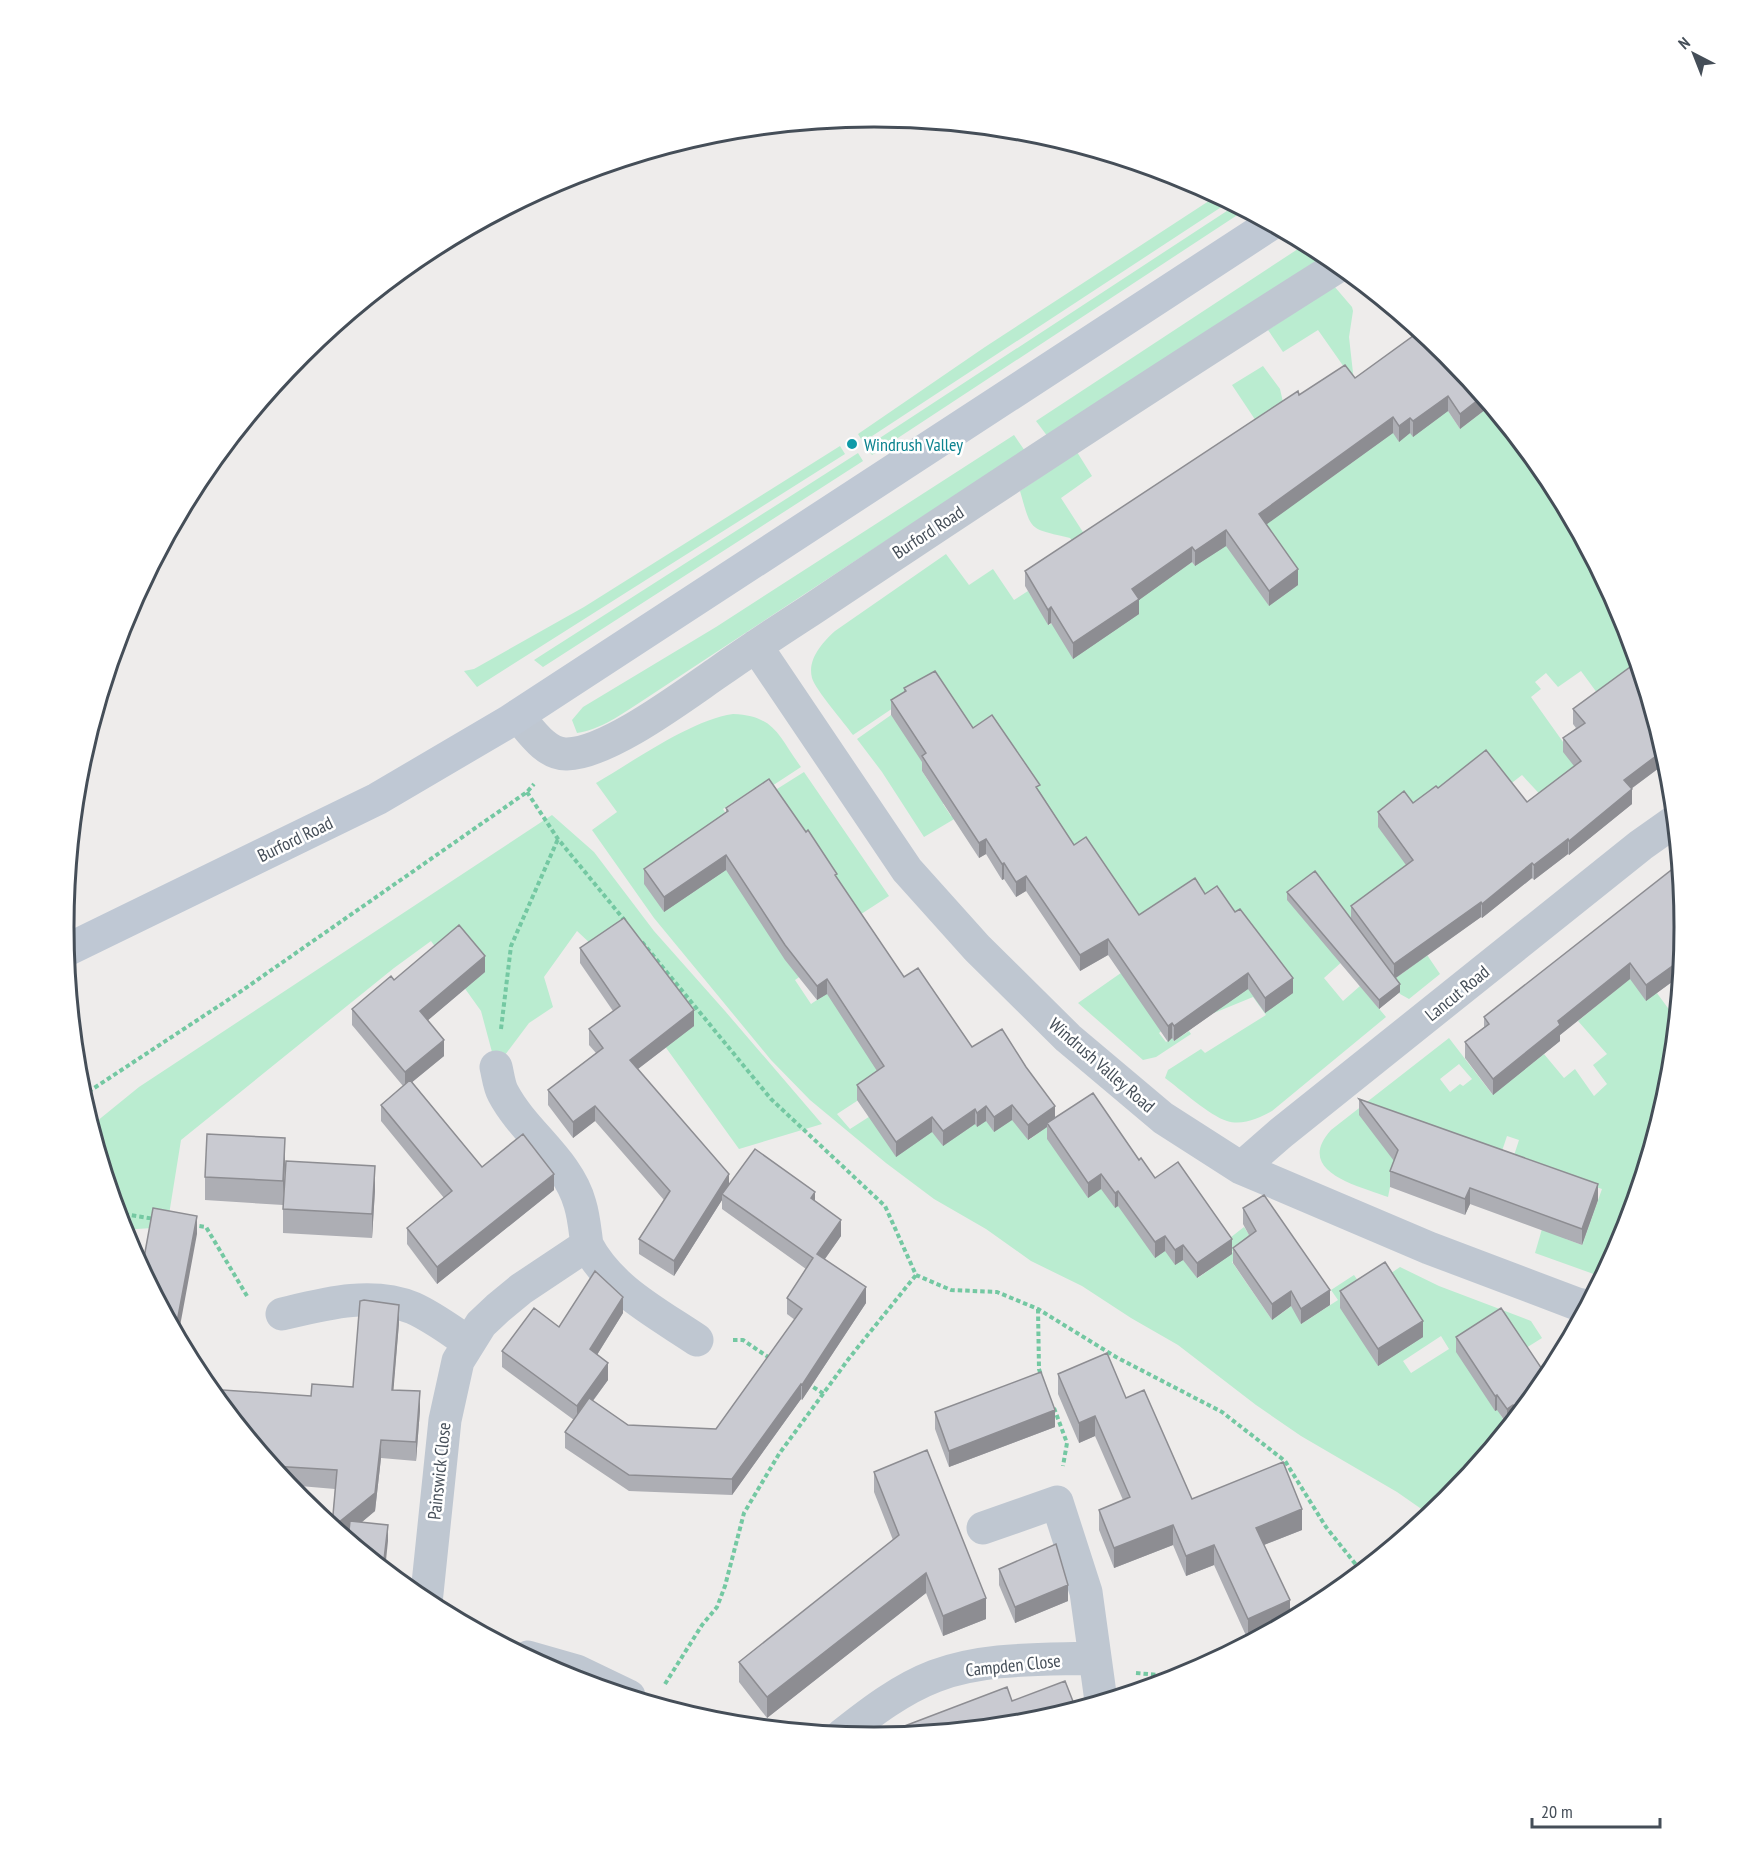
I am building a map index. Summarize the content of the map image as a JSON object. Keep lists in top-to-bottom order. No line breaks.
{"streets":{"main road":["Burford Road"],"street":["Lancut Road","Windrush Valley Road","Painswick Close","Campden Close"]},"crossings":[["Burford Road","Windrush Valley Road"],["Lancut Road","Windrush Valley Road"]],"places":["Windrush Valley"],"scale_bar":"20 m","north":"top left"}
